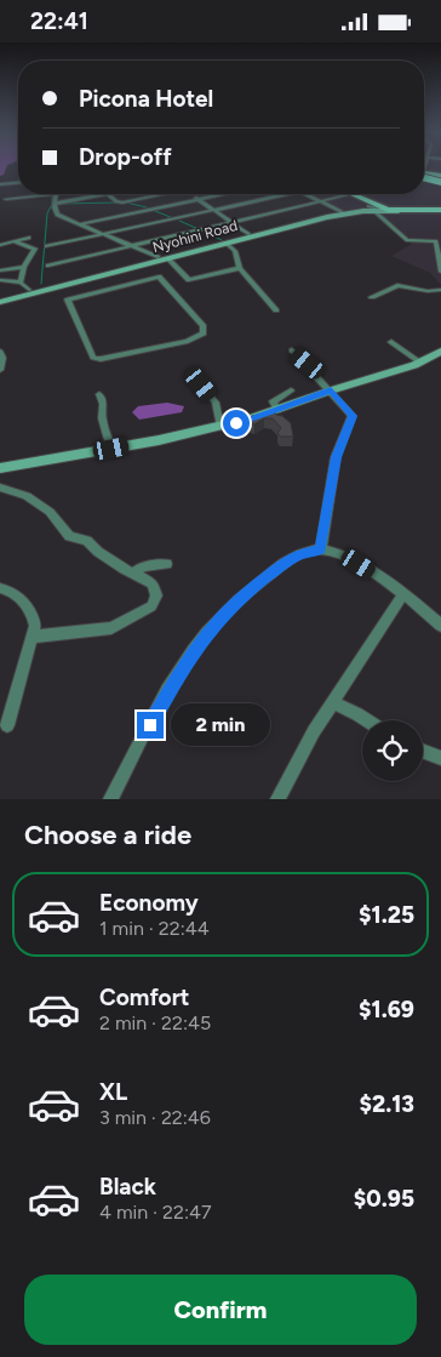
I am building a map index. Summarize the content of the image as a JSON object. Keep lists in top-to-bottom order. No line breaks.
{"streets":{"main road":["Nyohini Road"]},"page":{"status":"22:41","banner":["Picona Hotel","Drop-off"],"bubble":"2 min","heading":"Choose a ride","list":[{"name":"Economy","note":"1 min · 22:44","value":"$1.25"},{"name":"Comfort","note":"2 min · 22:45","value":"$1.69"},{"name":"XL","note":"3 min · 22:46","value":"$2.13"},{"name":"Black","note":"4 min · 22:47","value":"$0.95"}],"buttons":"Confirm"}}
